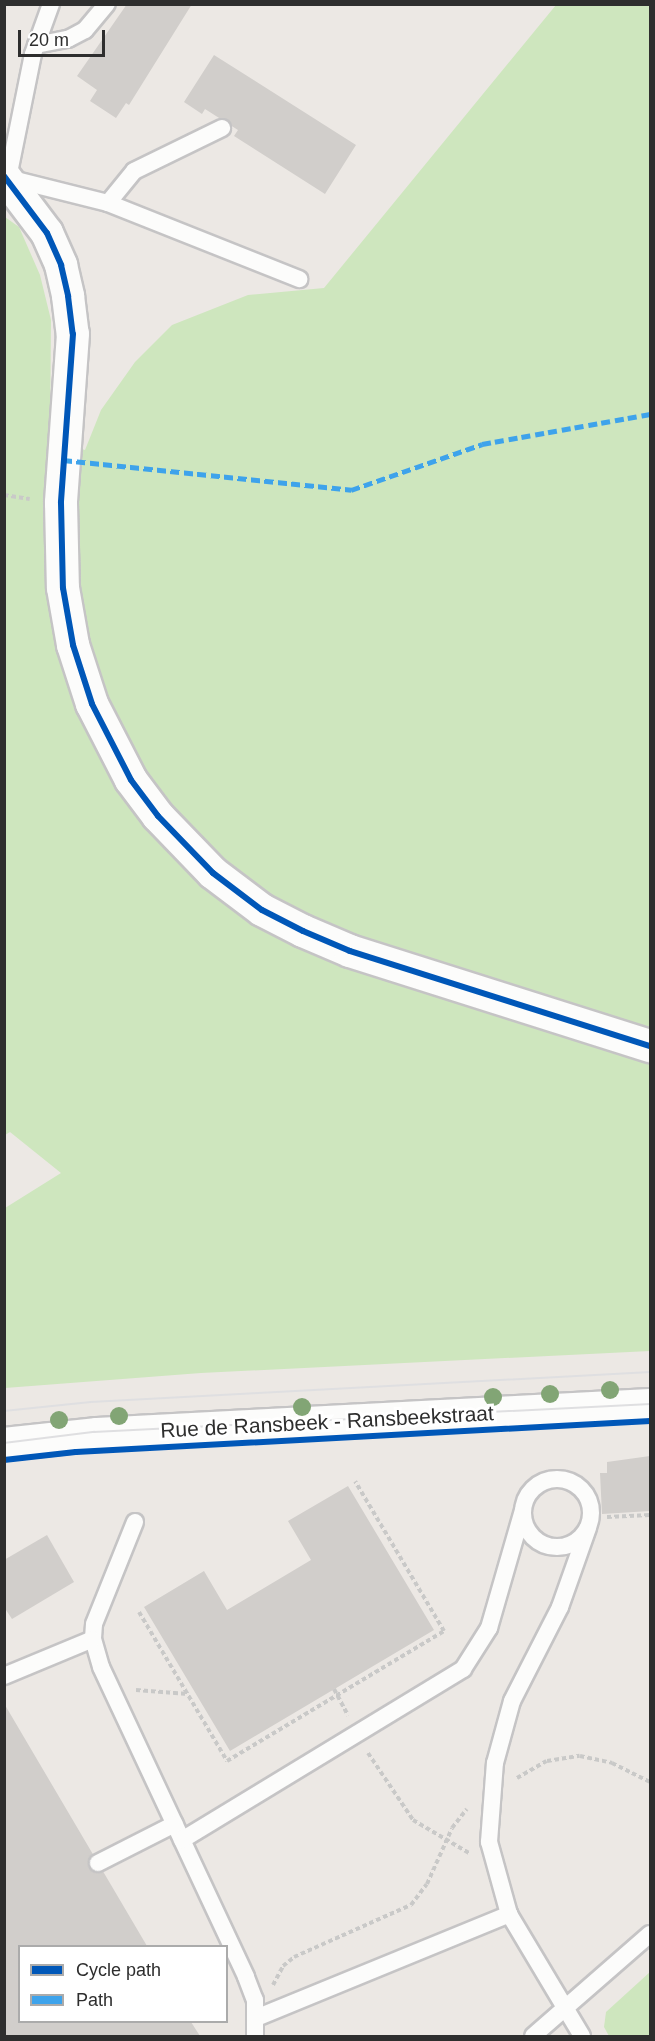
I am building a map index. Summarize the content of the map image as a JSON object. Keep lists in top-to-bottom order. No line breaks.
{"streets":{"street":["Rue de Ransbeek - Ransbeekstraat"]},"legend":["Cycle path","Path"],"scale_bar":"20 m"}
